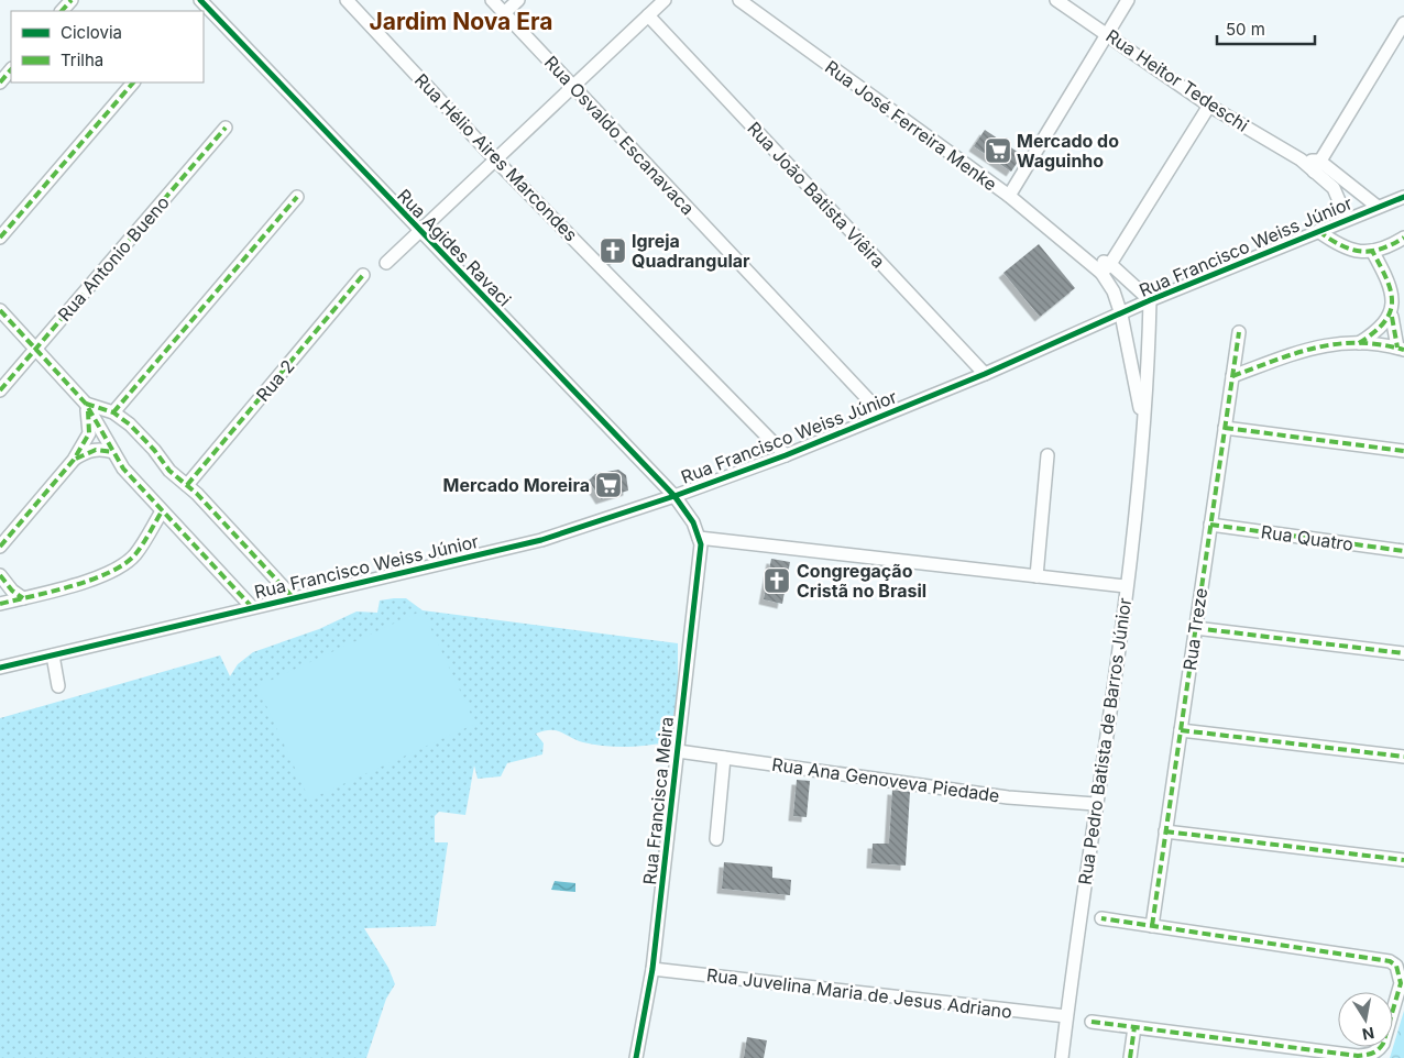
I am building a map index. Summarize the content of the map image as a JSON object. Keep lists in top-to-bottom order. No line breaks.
{"streets":{"street":["Rua Heitor Tedeschi","Rua José Ferreira Menke","Rua Osvaldo Escanavaca","Rua Hélio Aires Marcondes","Rua João Batista Viêira","Rua Francisco Weiss Júnior","Rua Agides Ravaci","Rua Antonio Bueno","Rua 2","Rua Quatro","Rua Treze","Rua Pedro Batista de Barros Júnior","Rua Ana Genoveva Piedade","Rua Francisca Meira","Rua Juvelina Maria de Jesus Adriano"]},"crossings":[["Rua José Ferreira Menke","Rua Francisco Weiss Júnior"],["Rua José Ferreira Menke","Rua Pedro Batista de Barros Júnior"],["Rua Osvaldo Escanavaca","Rua Francisco Weiss Júnior"],["Rua Hélio Aires Marcondes","Rua Francisco Weiss Júnior"],["Rua João Batista Viêira","Rua Francisco Weiss Júnior"],["Rua Francisco Weiss Júnior","Rua Agides Ravaci"],["Rua Francisco Weiss Júnior","Rua Pedro Batista de Barros Júnior"],["Rua Agides Ravaci","Rua Francisca Meira"],["Rua Quatro","Rua Treze"],["Rua Pedro Batista de Barros Júnior","Rua Ana Genoveva Piedade"],["Rua Pedro Batista de Barros Júnior","Rua Juvelina Maria de Jesus Adriano"],["Rua Ana Genoveva Piedade","Rua Francisca Meira"],["Rua Francisca Meira","Rua Juvelina Maria de Jesus Adriano"]],"districts":["Jardim Nova Era"],"places":{"supermarket":["Mercado do Waguinho","Mercado Moreira"],"church":["Igreja Quadrangular","Congregação Cristã no Brasil"]},"legend":["Ciclovia","Trilha"],"scale_bar":"50 m","north":"bottom"}
